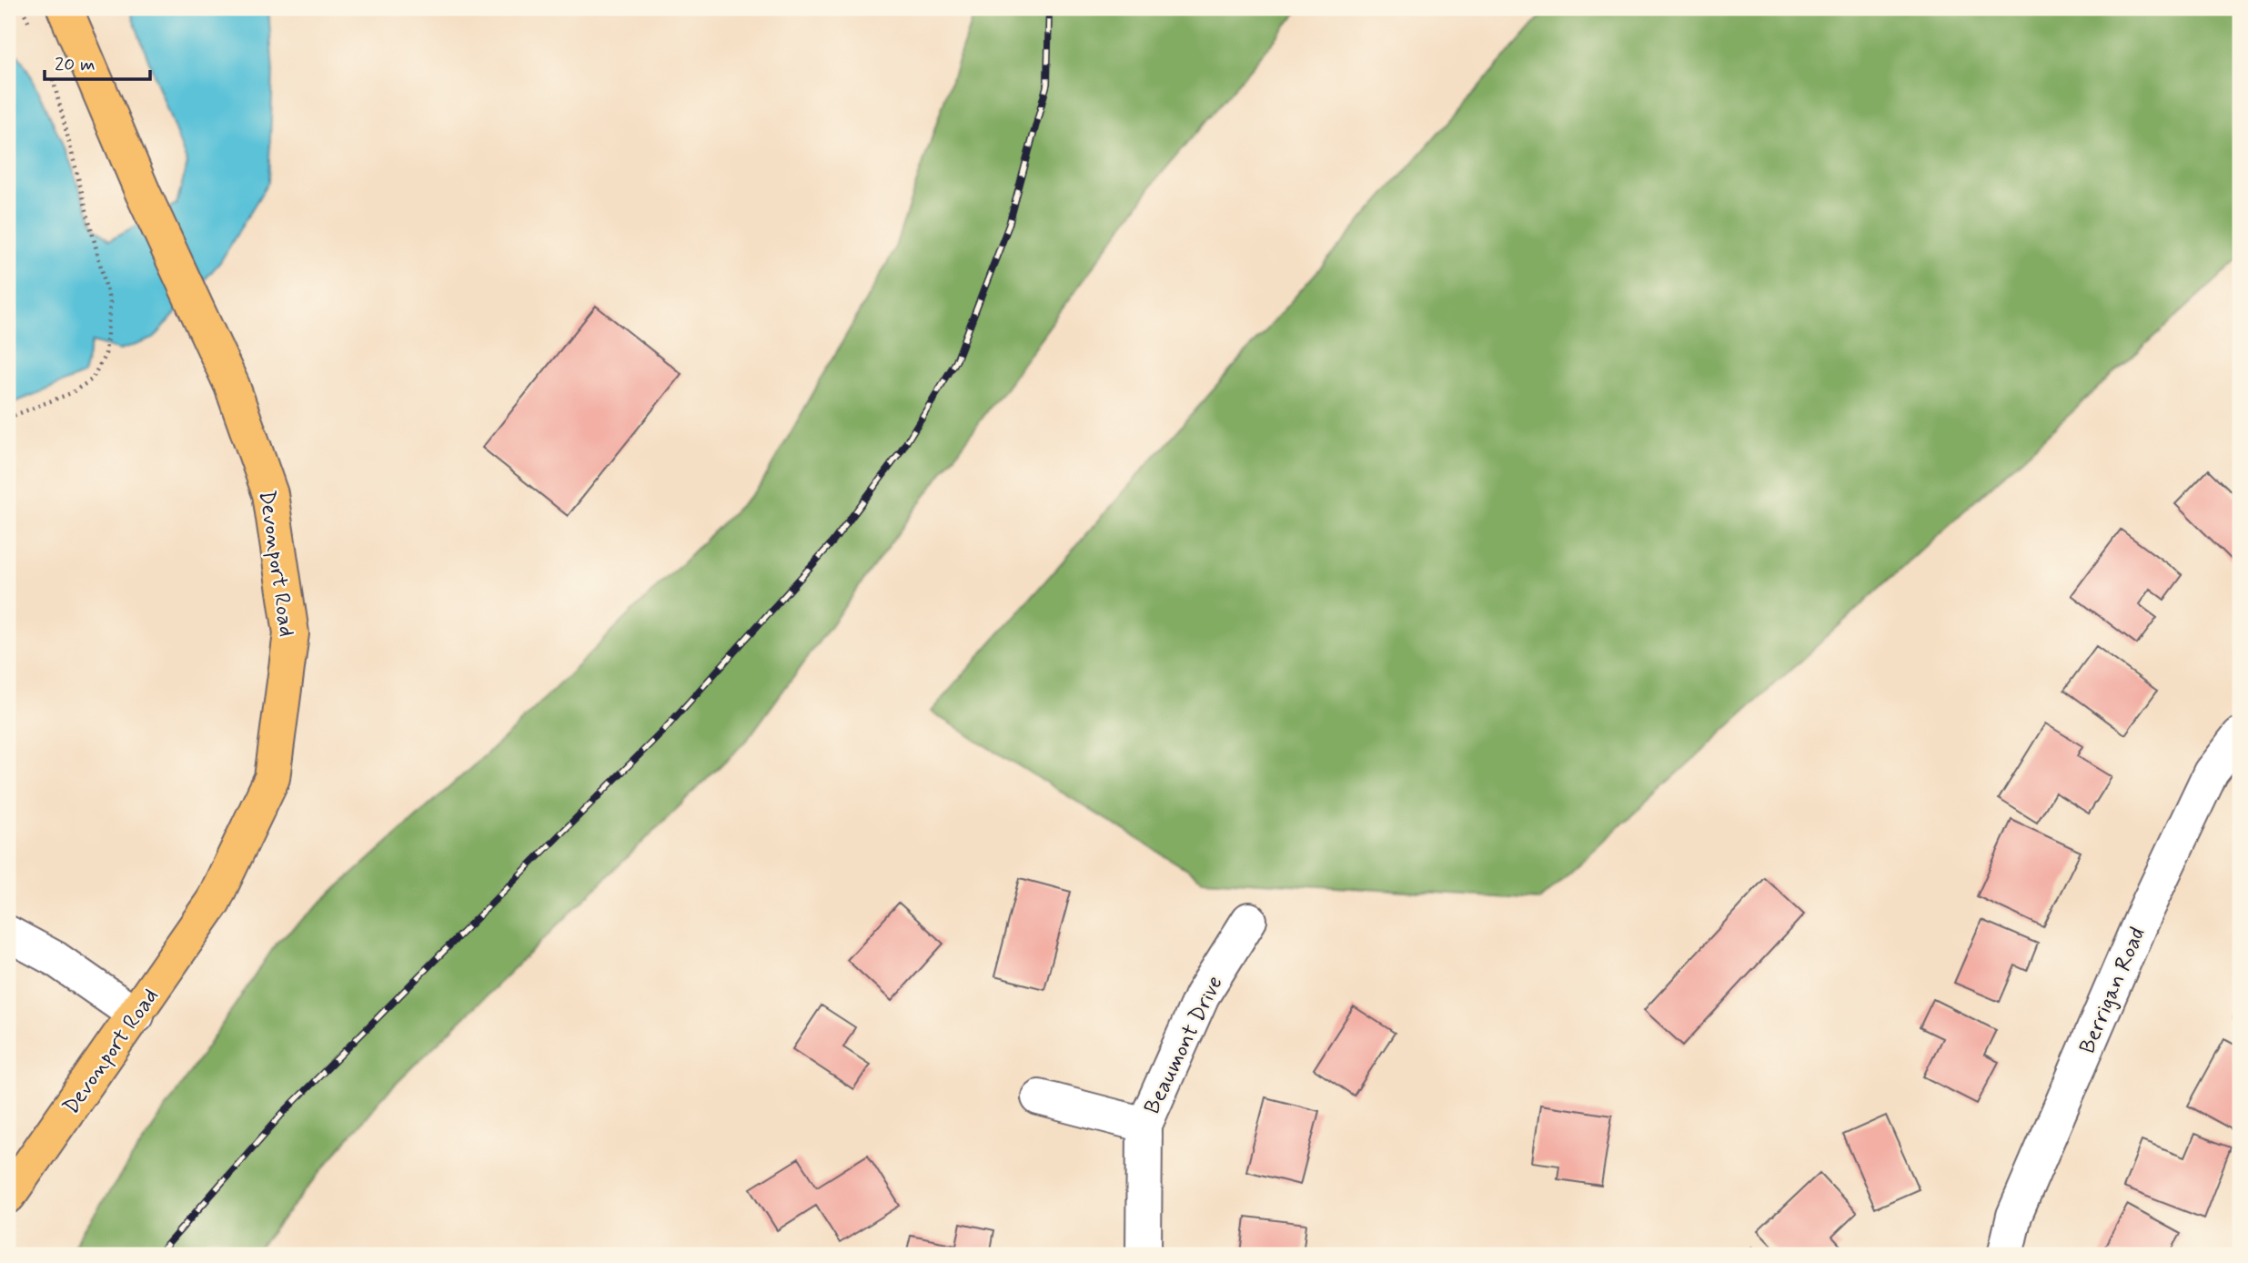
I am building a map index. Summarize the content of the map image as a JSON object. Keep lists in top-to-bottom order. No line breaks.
{"streets":{"main road":["Devonport Road"],"street":["Berrigan Road","Beaumont Drive"]},"scale_bar":"20 m"}
